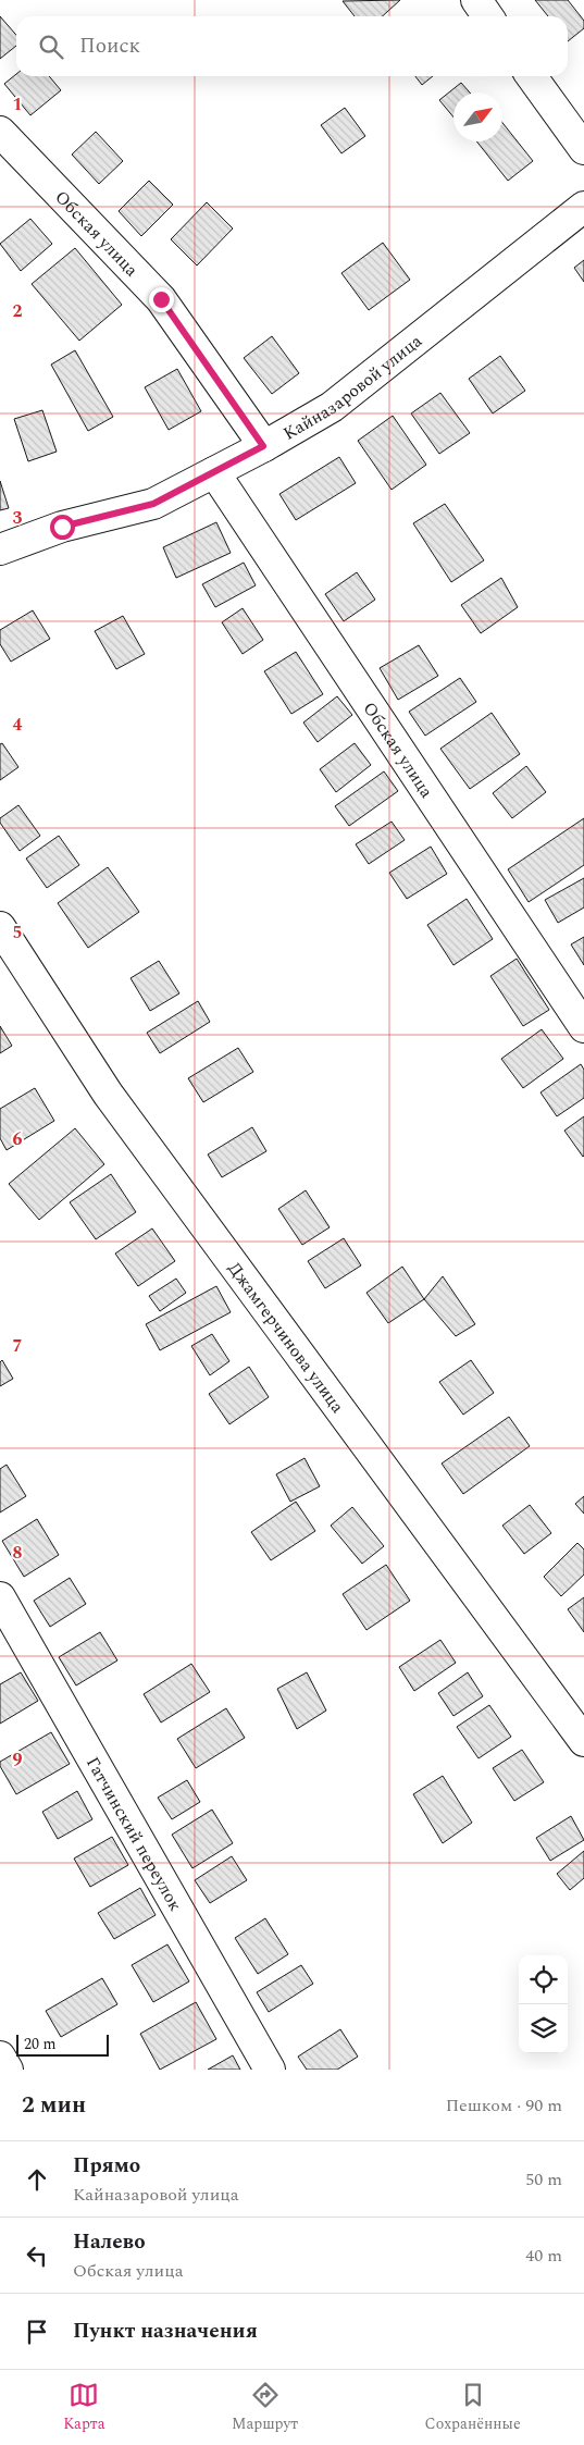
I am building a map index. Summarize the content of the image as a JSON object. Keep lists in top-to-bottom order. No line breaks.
{"streets":{"street":["Обская улица","Кайназаровой улица","Джамгерчинова улица","Гатчинский переулок"]},"crossings":[["Обская улица","Кайназаровой улица"]],"scale_bar":"20 m","north":"top right","page":{"search":"Поиск","scale":"20 m","heading":["2 мин","Пешком · 90 m"],"list":[["Прямо","Кайназаровой улица","50 m"],["Налево","Обская улица","40 m"],"Пункт назначения"],"nav":["Карта","Маршрут","Сохранённые"]},"grid":{"rows":["1","2","3","4","5","6","7","8","9"]}}
